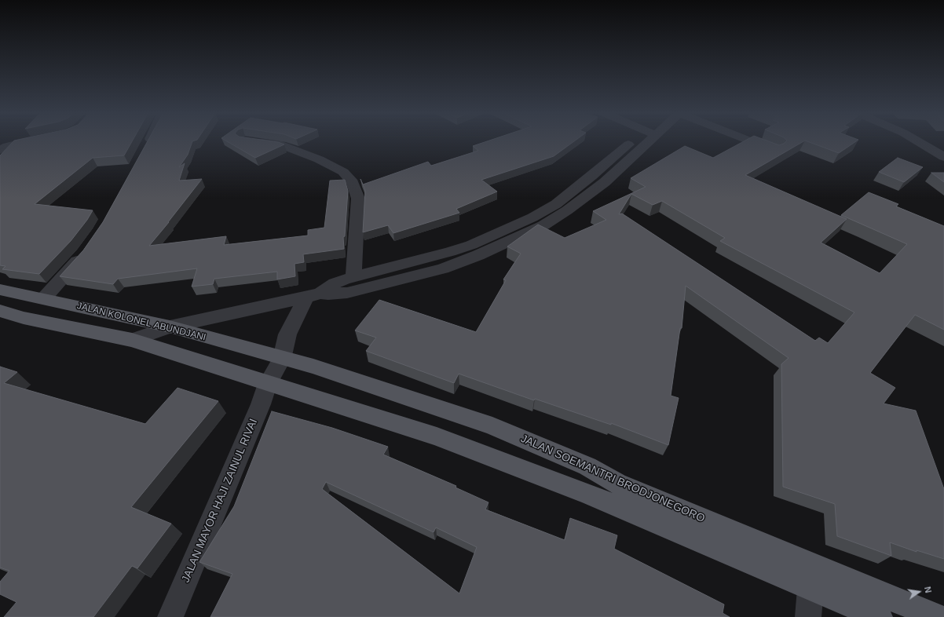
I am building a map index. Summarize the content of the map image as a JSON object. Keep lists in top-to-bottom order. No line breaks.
{"streets":{"main road":["JALAN KOLONEL ABUNDJANI","JALAN SOEMANTRI BRODJONEGORO"],"street":["JALAN MAYOR HAJI ZAINUL RIVAI"]},"crossings":[["JALAN KOLONEL ABUNDJANI","JALAN SOEMANTRI BRODJONEGORO"],["JALAN KOLONEL ABUNDJANI","JALAN MAYOR HAJI ZAINUL RIVAI"],["JALAN SOEMANTRI BRODJONEGORO","JALAN MAYOR HAJI ZAINUL RIVAI"]],"north":"right"}
